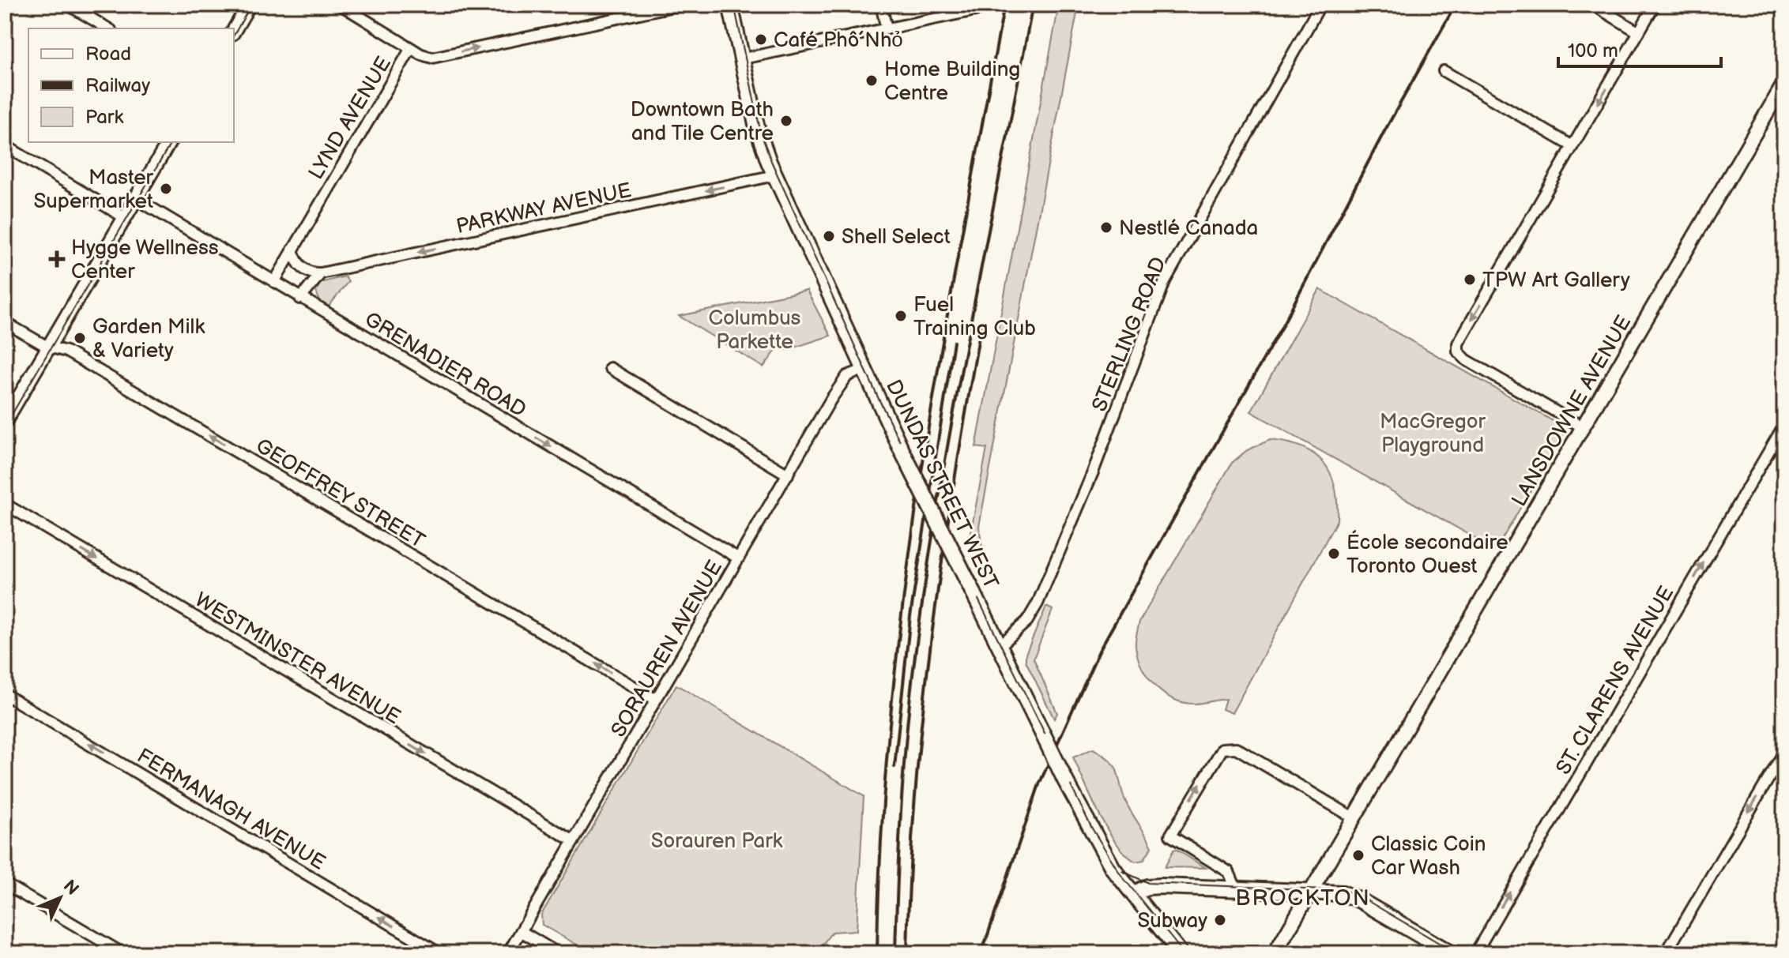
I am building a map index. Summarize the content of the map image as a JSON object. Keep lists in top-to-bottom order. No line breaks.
{"streets":{"main road":["DUNDAS STREET WEST"],"street":["LYND AVENUE","PARKWAY AVENUE","STERLING ROAD","GRENADIER ROAD","LANSDOWNE AVENUE","GEOFFREY STREET","SORAUREN AVENUE","WESTMINSTER AVENUE","ST. CLARENS AVENUE","FERMANAGH AVENUE"]},"crossings":[["LYND AVENUE","GRENADIER ROAD"],["PARKWAY AVENUE","DUNDAS STREET WEST"],["STERLING ROAD","DUNDAS STREET WEST"],["GRENADIER ROAD","SORAUREN AVENUE"],["DUNDAS STREET WEST","SORAUREN AVENUE"],["GEOFFREY STREET","SORAUREN AVENUE"],["SORAUREN AVENUE","WESTMINSTER AVENUE"]],"one_way":["LYND AVENUE","PARKWAY AVENUE","GRENADIER ROAD","GEOFFREY STREET","WESTMINSTER AVENUE","ST. CLARENS AVENUE","FERMANAGH AVENUE"],"districts":["BROCKTON"],"parks":["Columbus Parkette","MacGregor Playground","Sorauren Park"],"places":{"other":["Café Phố Nhỏ","Home Building Centre","Downtown Bath and Tile Centre","Master Supermarket","Nestlé Canada","Shell Select","TPW Art Gallery","Fuel Training Club","Garden Milk & Variety","École secondaire Toronto Ouest","Classic Coin Car Wash","Subway"],"health":["Hygge Wellness Center"]},"legend":["Road","Railway","Park"],"scale_bar":"100 m","north":"top right"}
